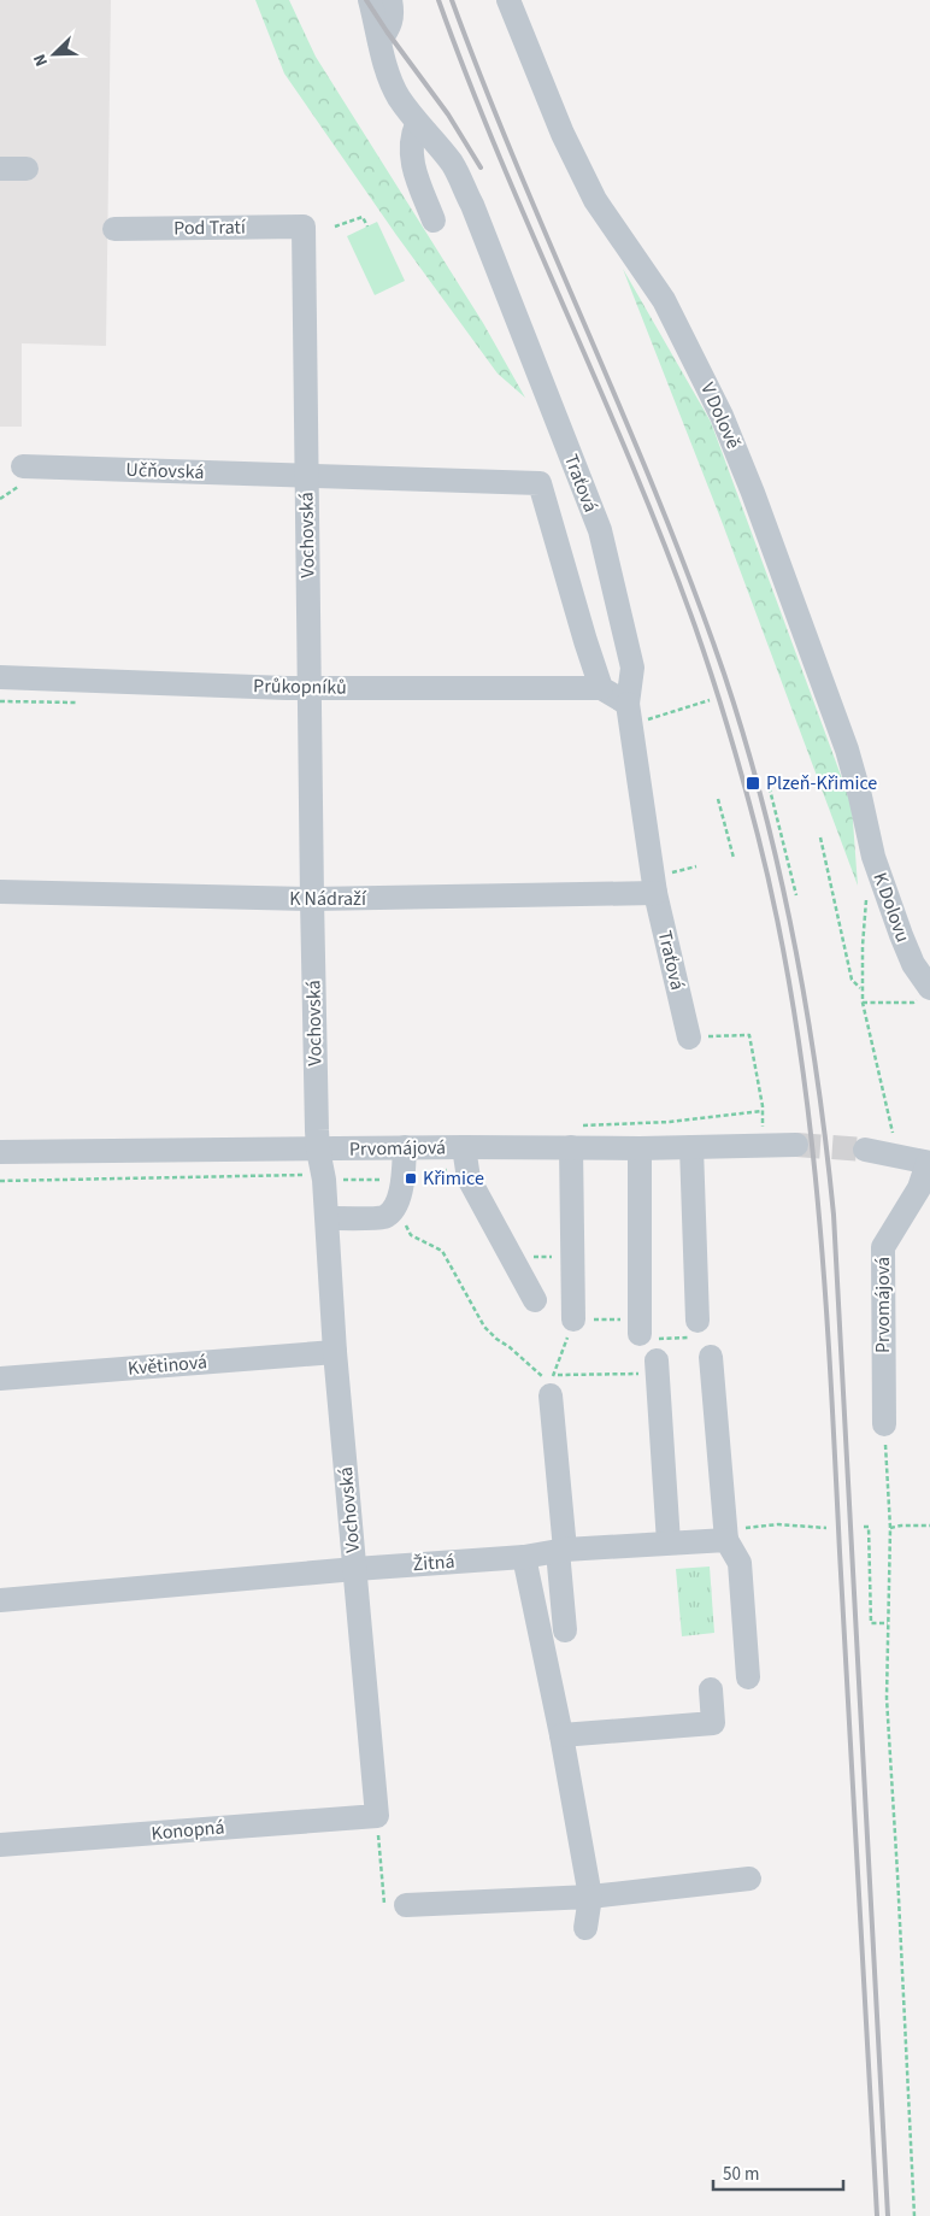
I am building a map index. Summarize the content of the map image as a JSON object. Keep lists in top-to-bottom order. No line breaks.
{"streets":{"street":["Pod Tratí","V Dolově","Učňovská","Traťová","Vochovská","Průkopníků","K Nádraží","K Dolovu","Prvomájová","Květinová","Žitná","Konopná"]},"crossings":[["Pod Tratí","Učňovská"],["Pod Tratí","Vochovská"],["V Dolově","K Dolovu"],["Učňovská","Traťová"],["Učňovská","Vochovská"],["Traťová","Průkopníků"],["Traťová","K Nádraží"],["Vochovská","Průkopníků"],["Vochovská","K Nádraží"],["Vochovská","Prvomájová"],["Vochovská","Květinová"],["Vochovská","Žitná"],["Vochovská","Konopná"]],"places":{"transit":["Plzeň-Křimice","Křimice"]},"scale_bar":"50 m","north":"bottom left"}
